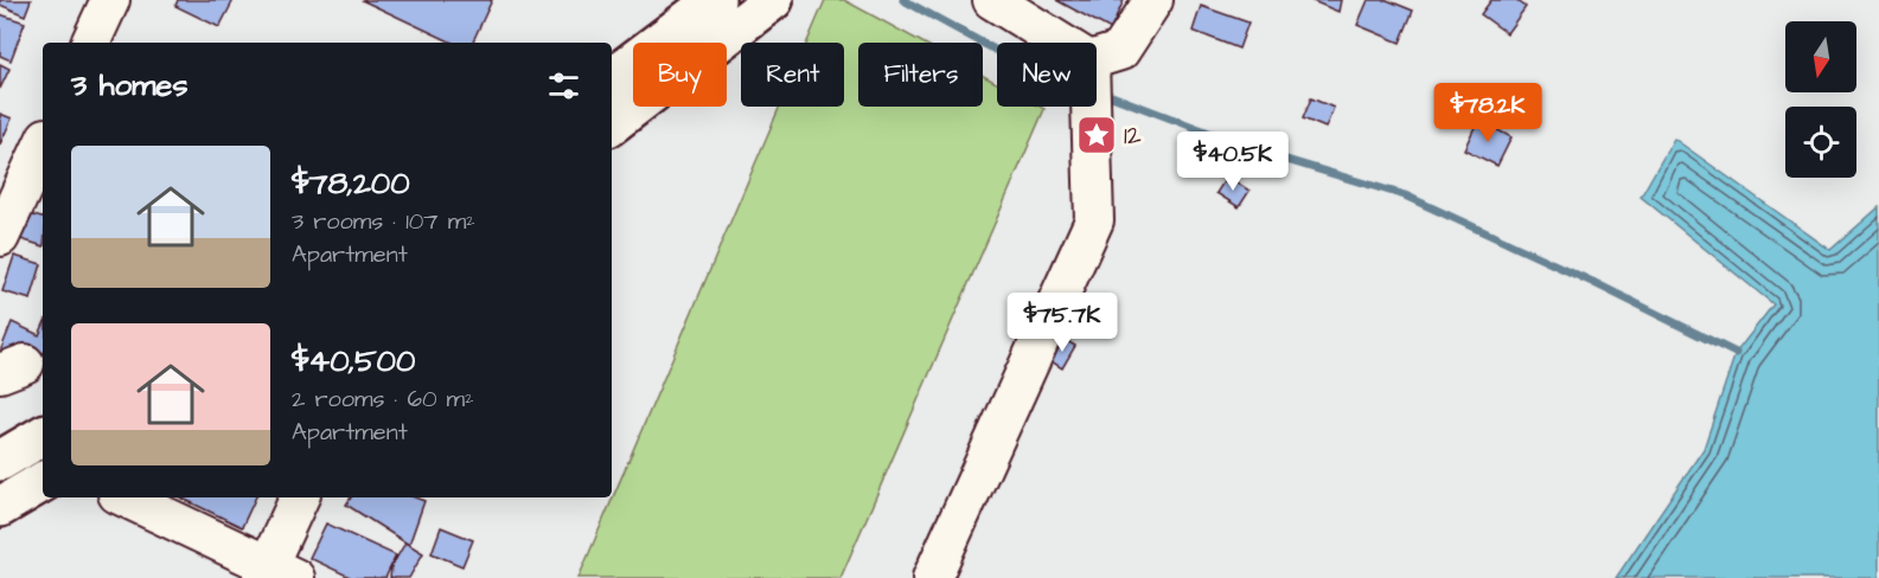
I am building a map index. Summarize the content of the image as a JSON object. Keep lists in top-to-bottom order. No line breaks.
{"places":{"place":["12"]},"north":"bottom","page":{"chip":["Buy","Rent","Filters","New"],"heading":"3 homes","price":["$78.2K","$40.5K","$75.7K"],"list":[{"name":"$78,200","note":"3 rooms · 107 m² · Apartment"},{"name":"$40,500","note":"2 rooms · 60 m² · Apartment"}]}}
